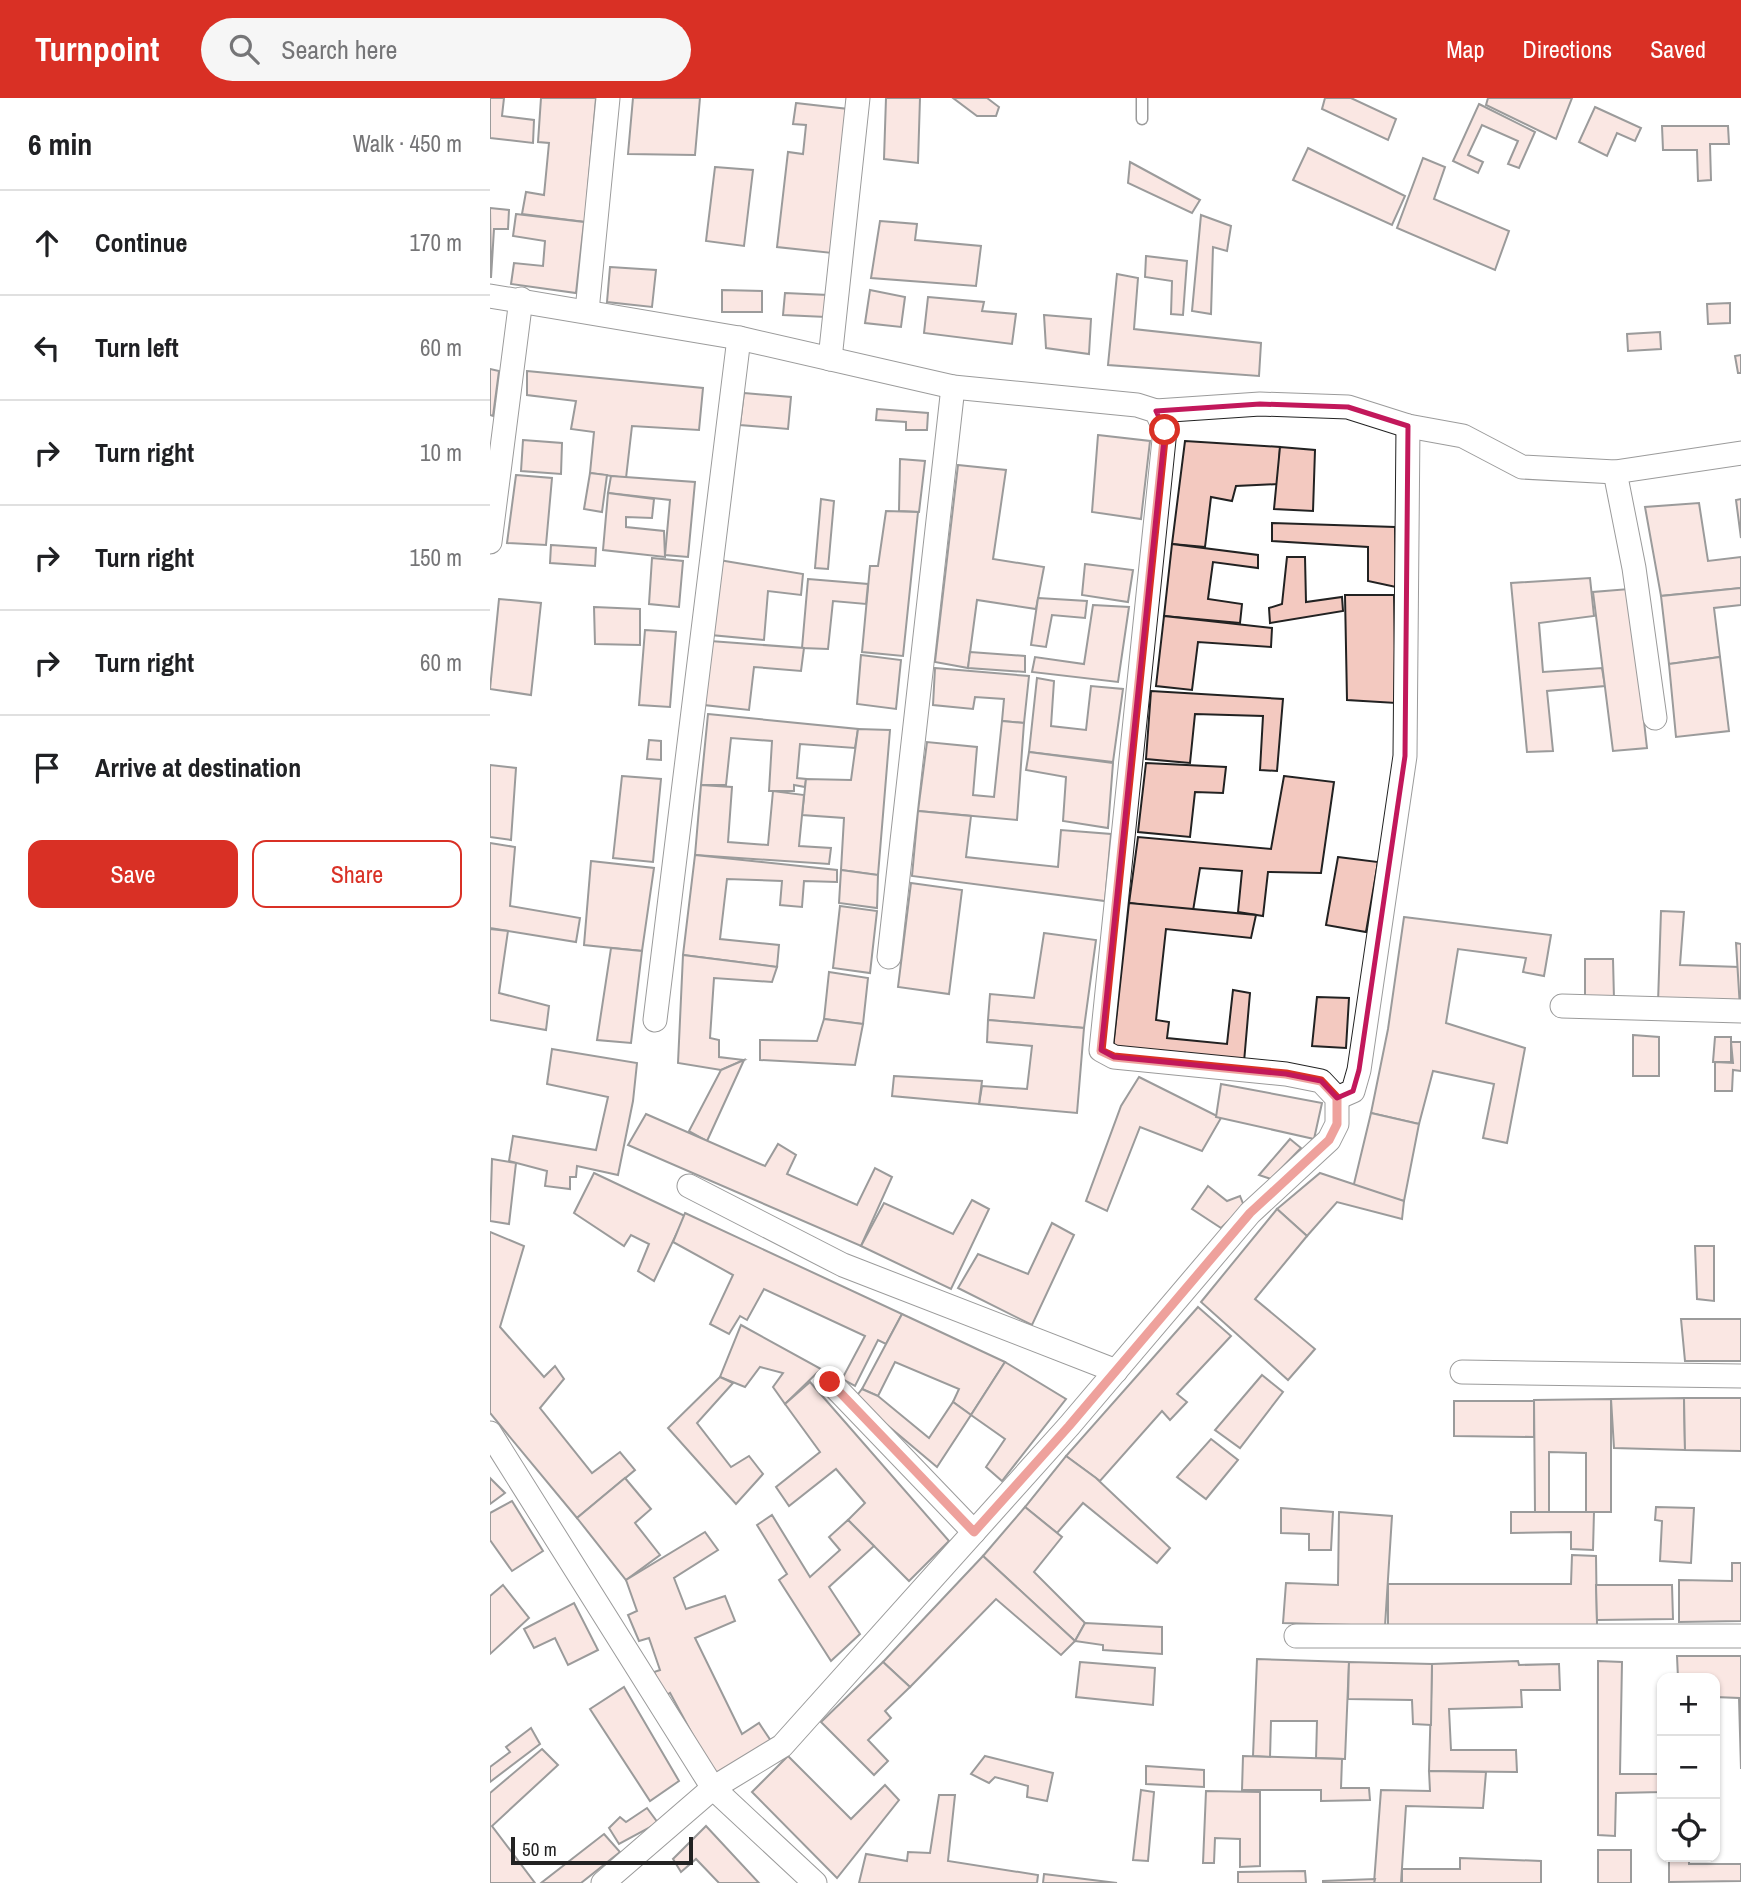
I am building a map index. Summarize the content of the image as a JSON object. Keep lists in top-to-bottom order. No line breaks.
{"scale_bar":"50 m","page":{"header":"Turnpoint","search":"Search here","nav":["Map","Directions","Saved"],"heading":["6 min","Walk · 450 m"],"list":[["Continue","170 m"],["Turn left","60 m"],["Turn right","10 m"],["Turn right","150 m"],["Turn right","60 m"],"Arrive at destination"],"buttons":["Save","Share"],"map_buttons":["+","−"],"scale":"50 m"}}
